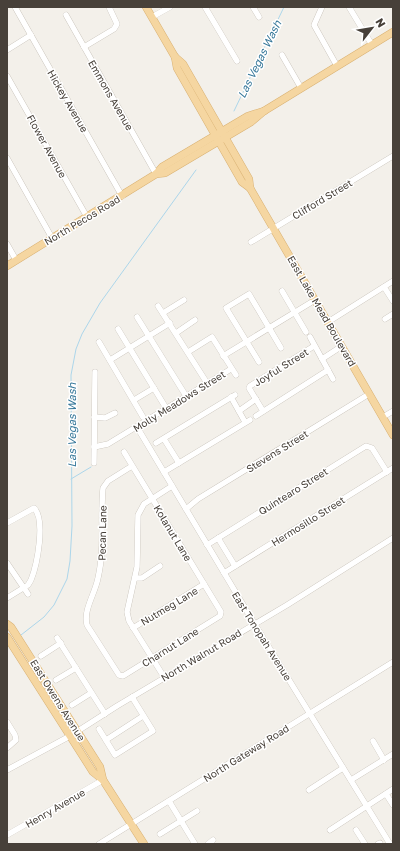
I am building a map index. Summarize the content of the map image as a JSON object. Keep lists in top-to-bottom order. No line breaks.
{"streets":{"main road":["North Pecos Road","East Lake Mead Boulevard","East Owens Avenue"],"street":["Emmons Avenue","Hickey Avenue","Flower Avenue","Clifford Street","Joyful Street","Molly Meadows Street","Stevens Street","Quintearo Street","Hermosillo Street","Pecan Lane","Kolanut Lane","Nutmeg Lane","East Tonopah Avenue","Charnut Lane","North Walnut Road","North Gateway Road","Henry Avenue"]},"crossings":[["Emmons Avenue","North Pecos Road"],["Hickey Avenue","North Pecos Road"],["Flower Avenue","North Pecos Road"],["Clifford Street","East Lake Mead Boulevard"],["North Pecos Road","East Lake Mead Boulevard"],["East Lake Mead Boulevard","Stevens Street"],["Molly Meadows Street","East Tonopah Avenue"],["Stevens Street","East Tonopah Avenue"],["Quintearo Street","Hermosillo Street"],["Quintearo Street","East Tonopah Avenue"],["Hermosillo Street","East Tonopah Avenue"],["Pecan Lane","Kolanut Lane"],["Pecan Lane","Charnut Lane"],["Kolanut Lane","Nutmeg Lane"],["Kolanut Lane","Charnut Lane"],["East Tonopah Avenue","North Walnut Road"],["East Tonopah Avenue","North Gateway Road"],["North Walnut Road","East Owens Avenue"],["East Owens Avenue","North Gateway Road"],["East Owens Avenue","Henry Avenue"]],"water":["Las Vegas Wash"],"north":"top right"}
